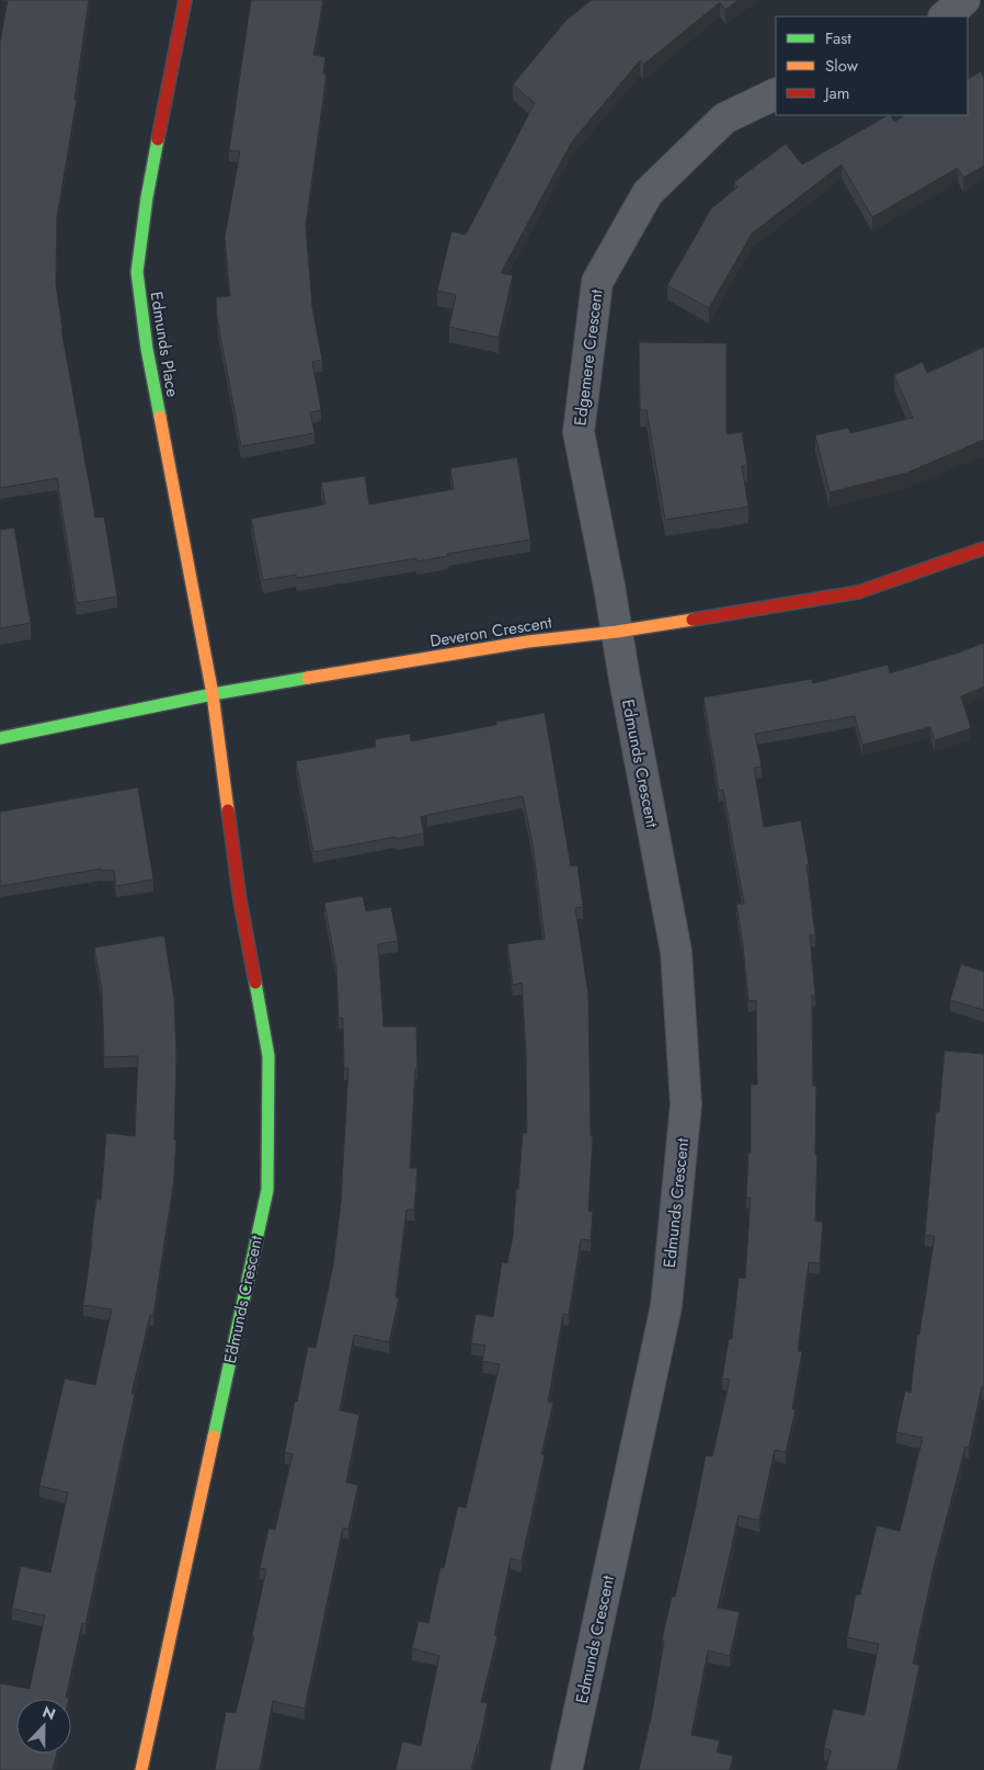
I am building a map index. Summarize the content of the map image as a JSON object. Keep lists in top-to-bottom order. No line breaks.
{"streets":{"street":["Edmunds Place","Edgemere Crescent","Deveron Crescent","Edmunds Crescent"]},"crossings":[["Edmunds Place","Deveron Crescent"],["Edmunds Place","Edmunds Crescent"],["Edgemere Crescent","Deveron Crescent"],["Edgemere Crescent","Edmunds Crescent"],["Deveron Crescent","Edmunds Crescent"]],"legend":["Fast","Slow","Jam"],"north":"top"}
